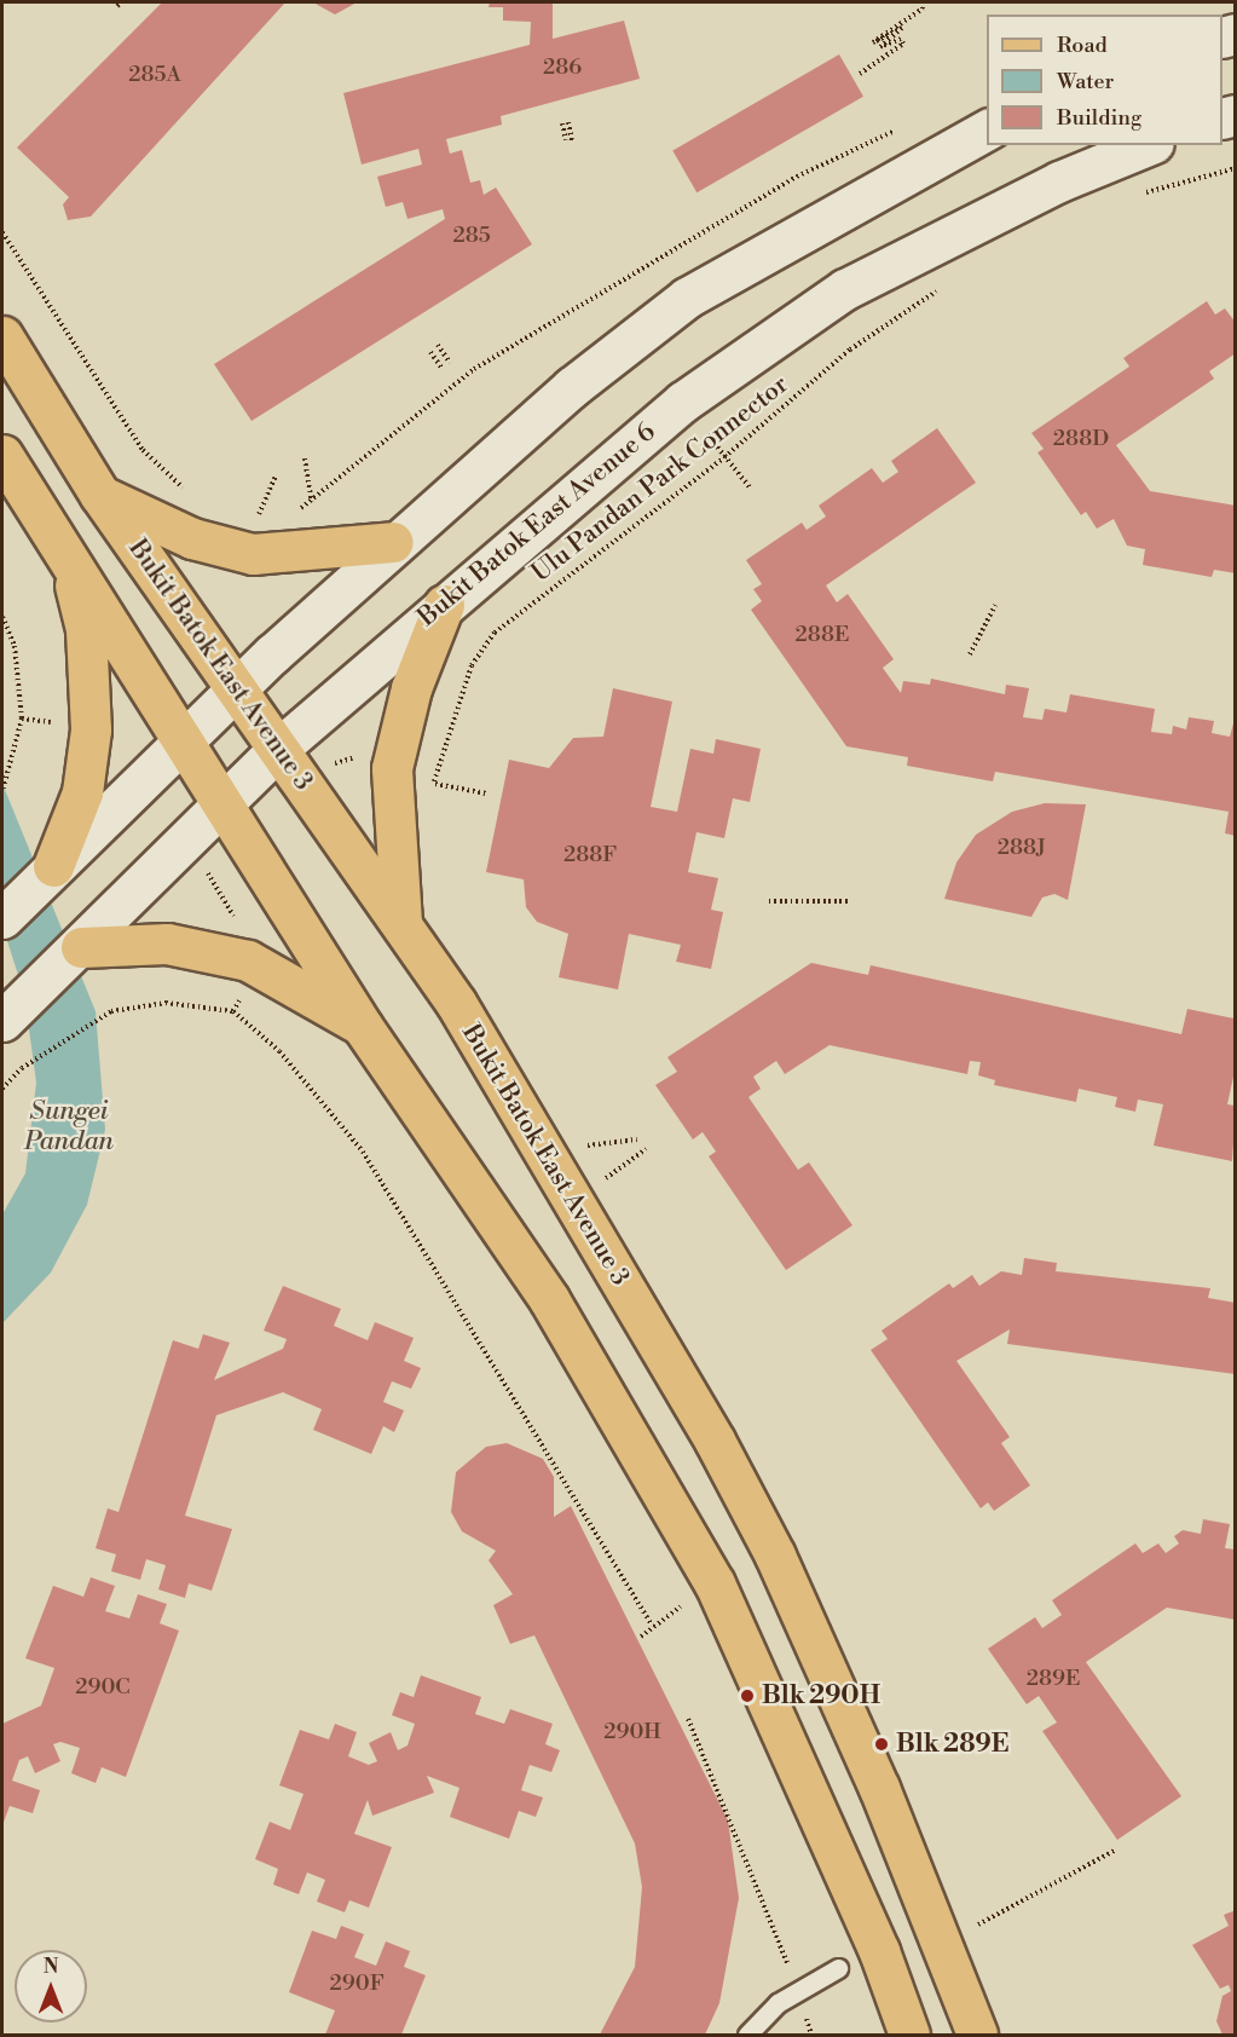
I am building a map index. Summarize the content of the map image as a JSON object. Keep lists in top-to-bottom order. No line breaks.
{"streets":{"main road":["Bukit Batok East Avenue 6","Bukit Batok East Avenue 3"],"path":["Ulu Pandan Park Connector"]},"crossings":[["Ulu Pandan Park Connector","Bukit Batok East Avenue 3"],["Bukit Batok East Avenue 6","Bukit Batok East Avenue 3"]],"water":["Sungei Pandan"],"places":["Blk 290H","Blk 289E"],"house_numbers":["286","285A","285","288D","288E","288J","288F","289E","290C","290H","290F"],"legend":["Road","Water","Building"],"north":"top"}
